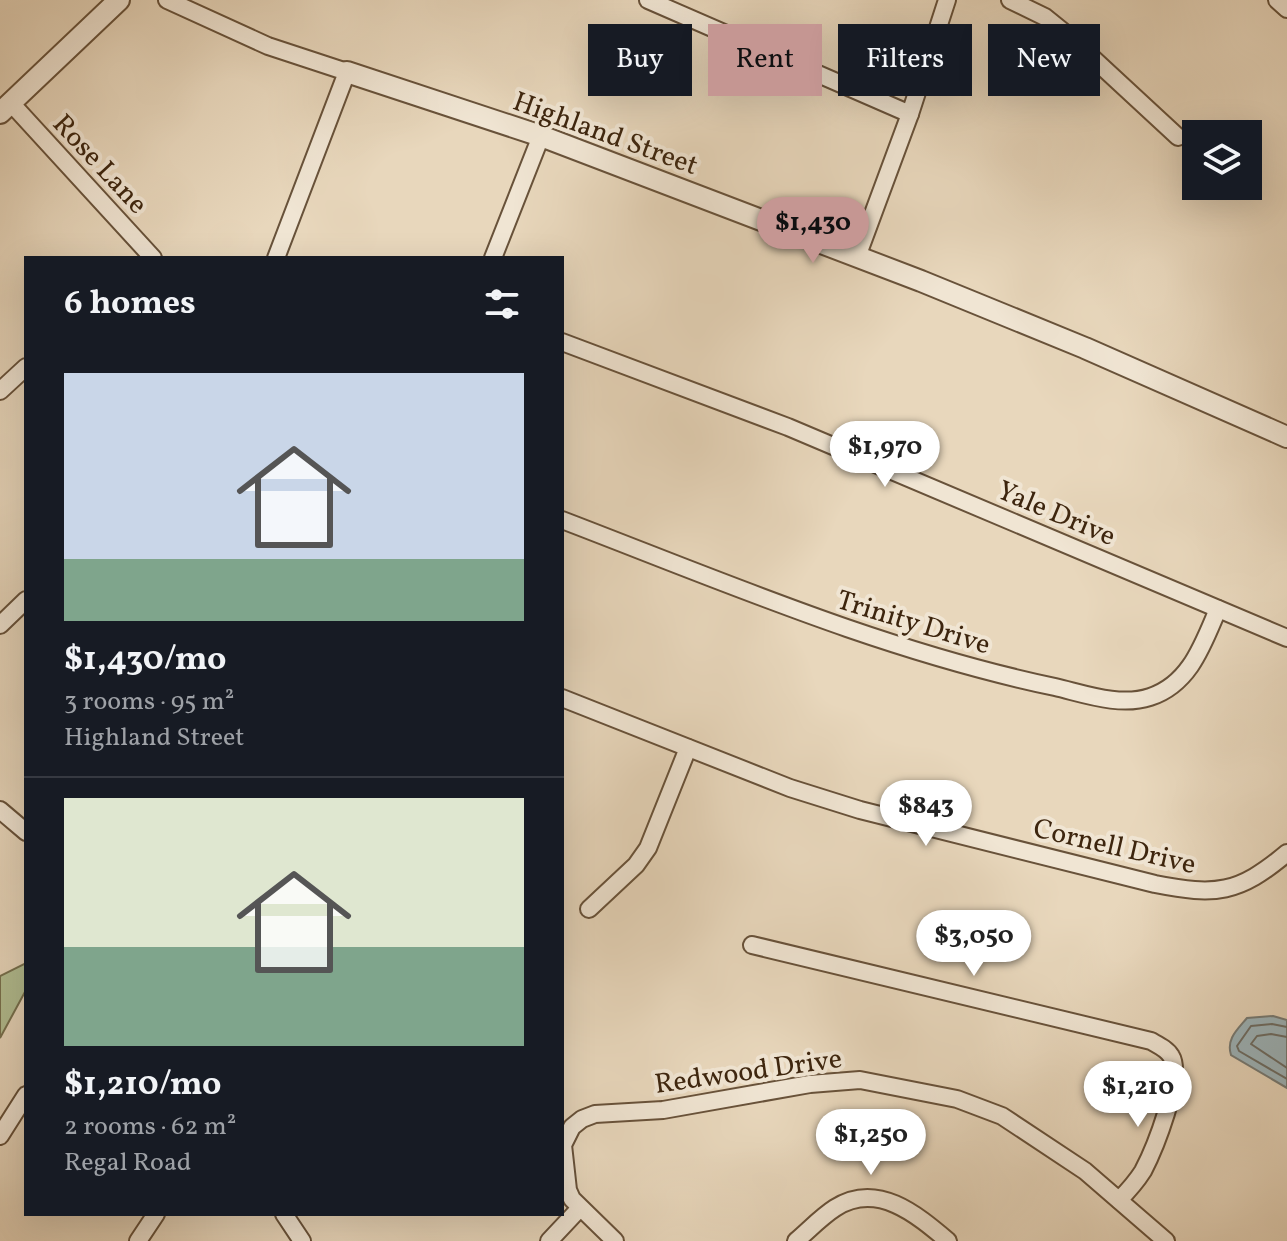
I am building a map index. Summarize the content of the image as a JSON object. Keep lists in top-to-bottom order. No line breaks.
{"streets":{"street":["Highland Street","Rose Lane","Yale Drive","Trinity Drive","Cornell Drive","Redwood Drive"]},"crossings":[["Yale Drive","Trinity Drive"]],"page":{"chip":["Buy","Rent","Filters","New"],"price":["$1,430","$1,970","$843","$3,050","$1,210","$1,250"],"heading":"6 homes","list":[{"name":"$1,430/mo","note":"3 rooms · 95 m² · Highland Street"},{"name":"$1,210/mo","note":"2 rooms · 62 m² · Regal Road"}]}}
